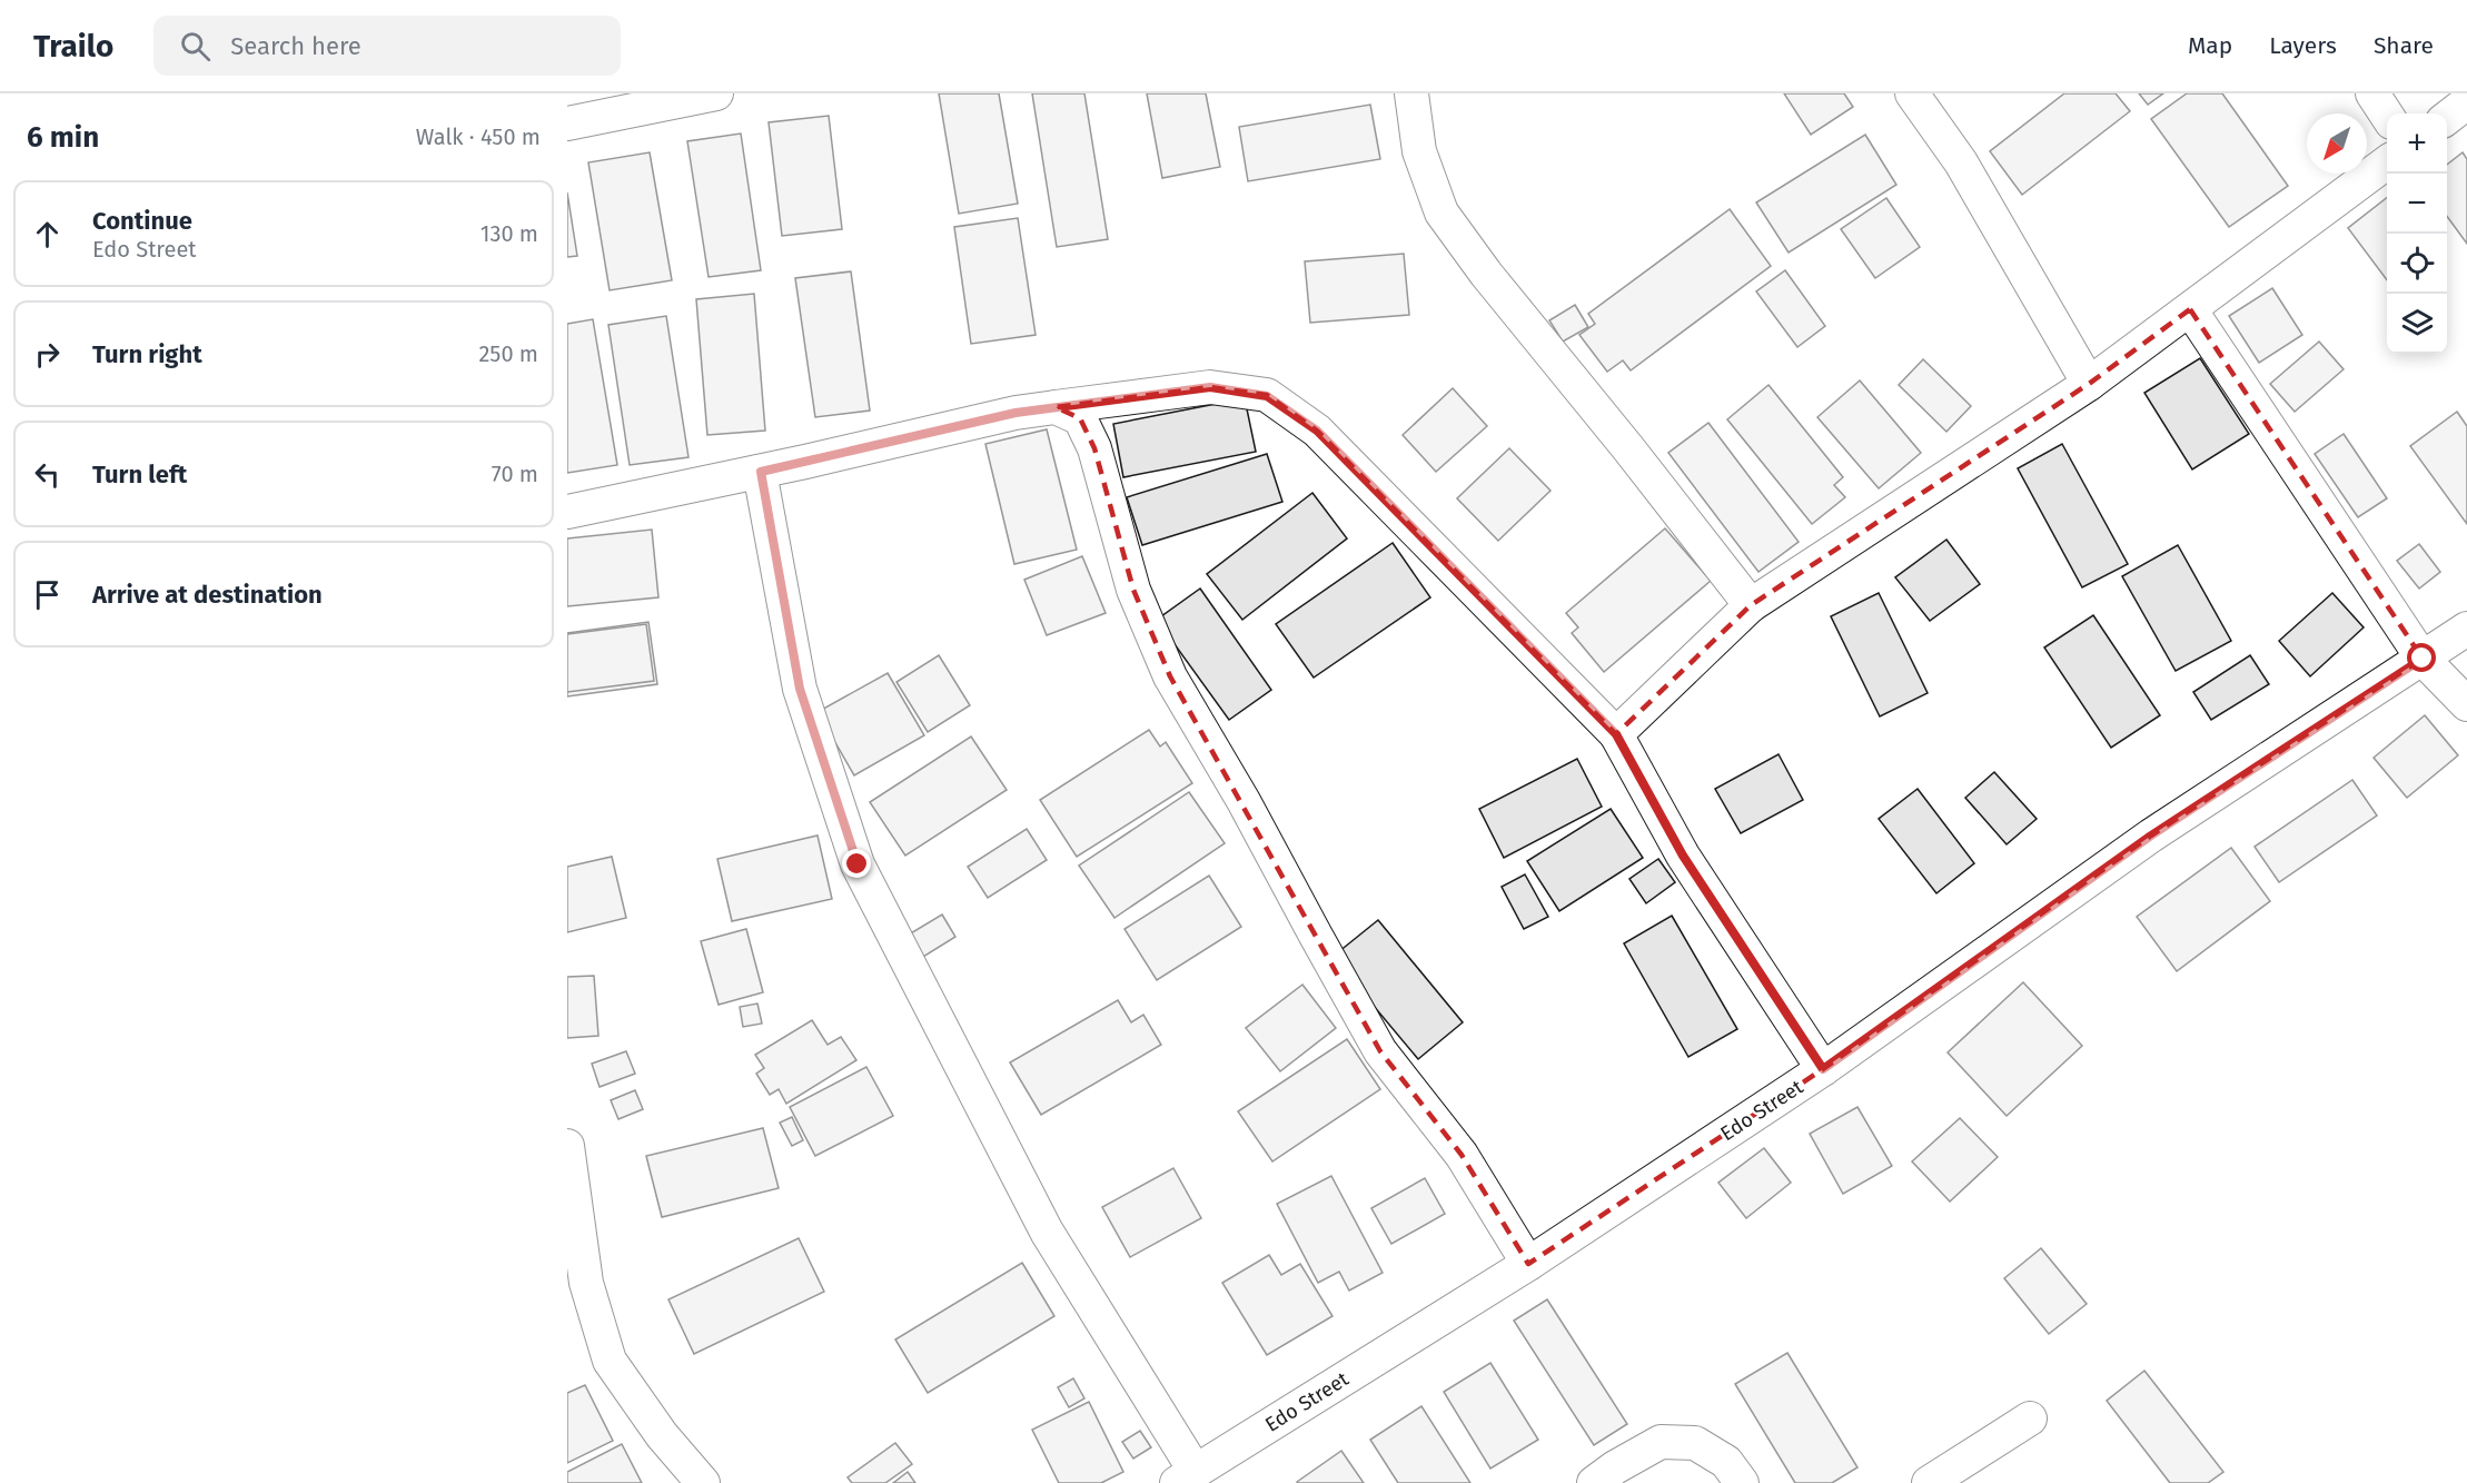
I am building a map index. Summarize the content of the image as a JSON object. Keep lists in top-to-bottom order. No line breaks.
{"streets":{"street":["Edo Street"]},"north":"bottom left","page":{"header":"Trailo","search":"Search here","nav":["Map","Layers","Share"],"heading":["6 min","Walk · 450 m"],"map_buttons":["+","−"],"list":[["Continue","Edo Street","130 m"],["Turn right","250 m"],["Turn left","70 m"],"Arrive at destination"]}}
